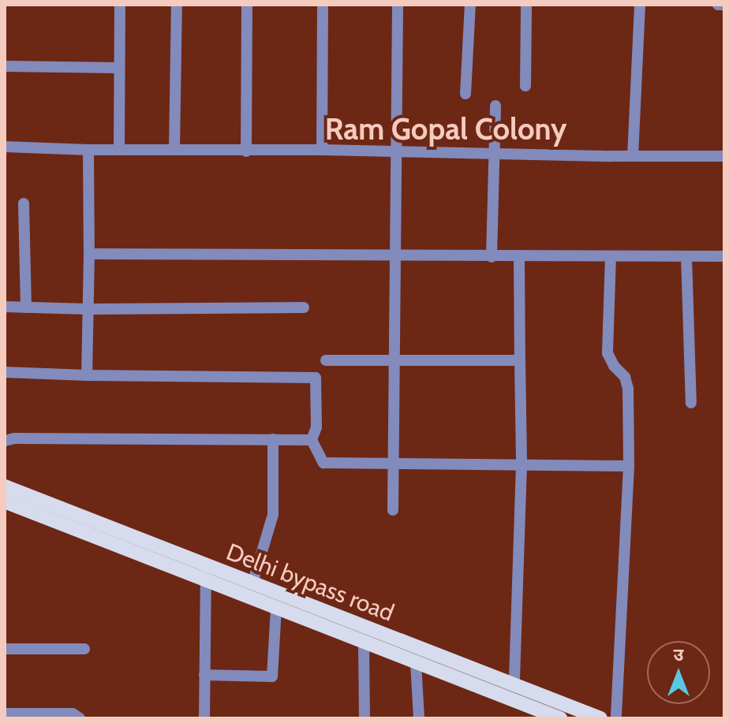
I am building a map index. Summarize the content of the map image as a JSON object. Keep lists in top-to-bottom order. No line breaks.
{"streets":{"main road":["Delhi bypass road"]},"districts":["Ram Gopal Colony"],"north":"top"}
